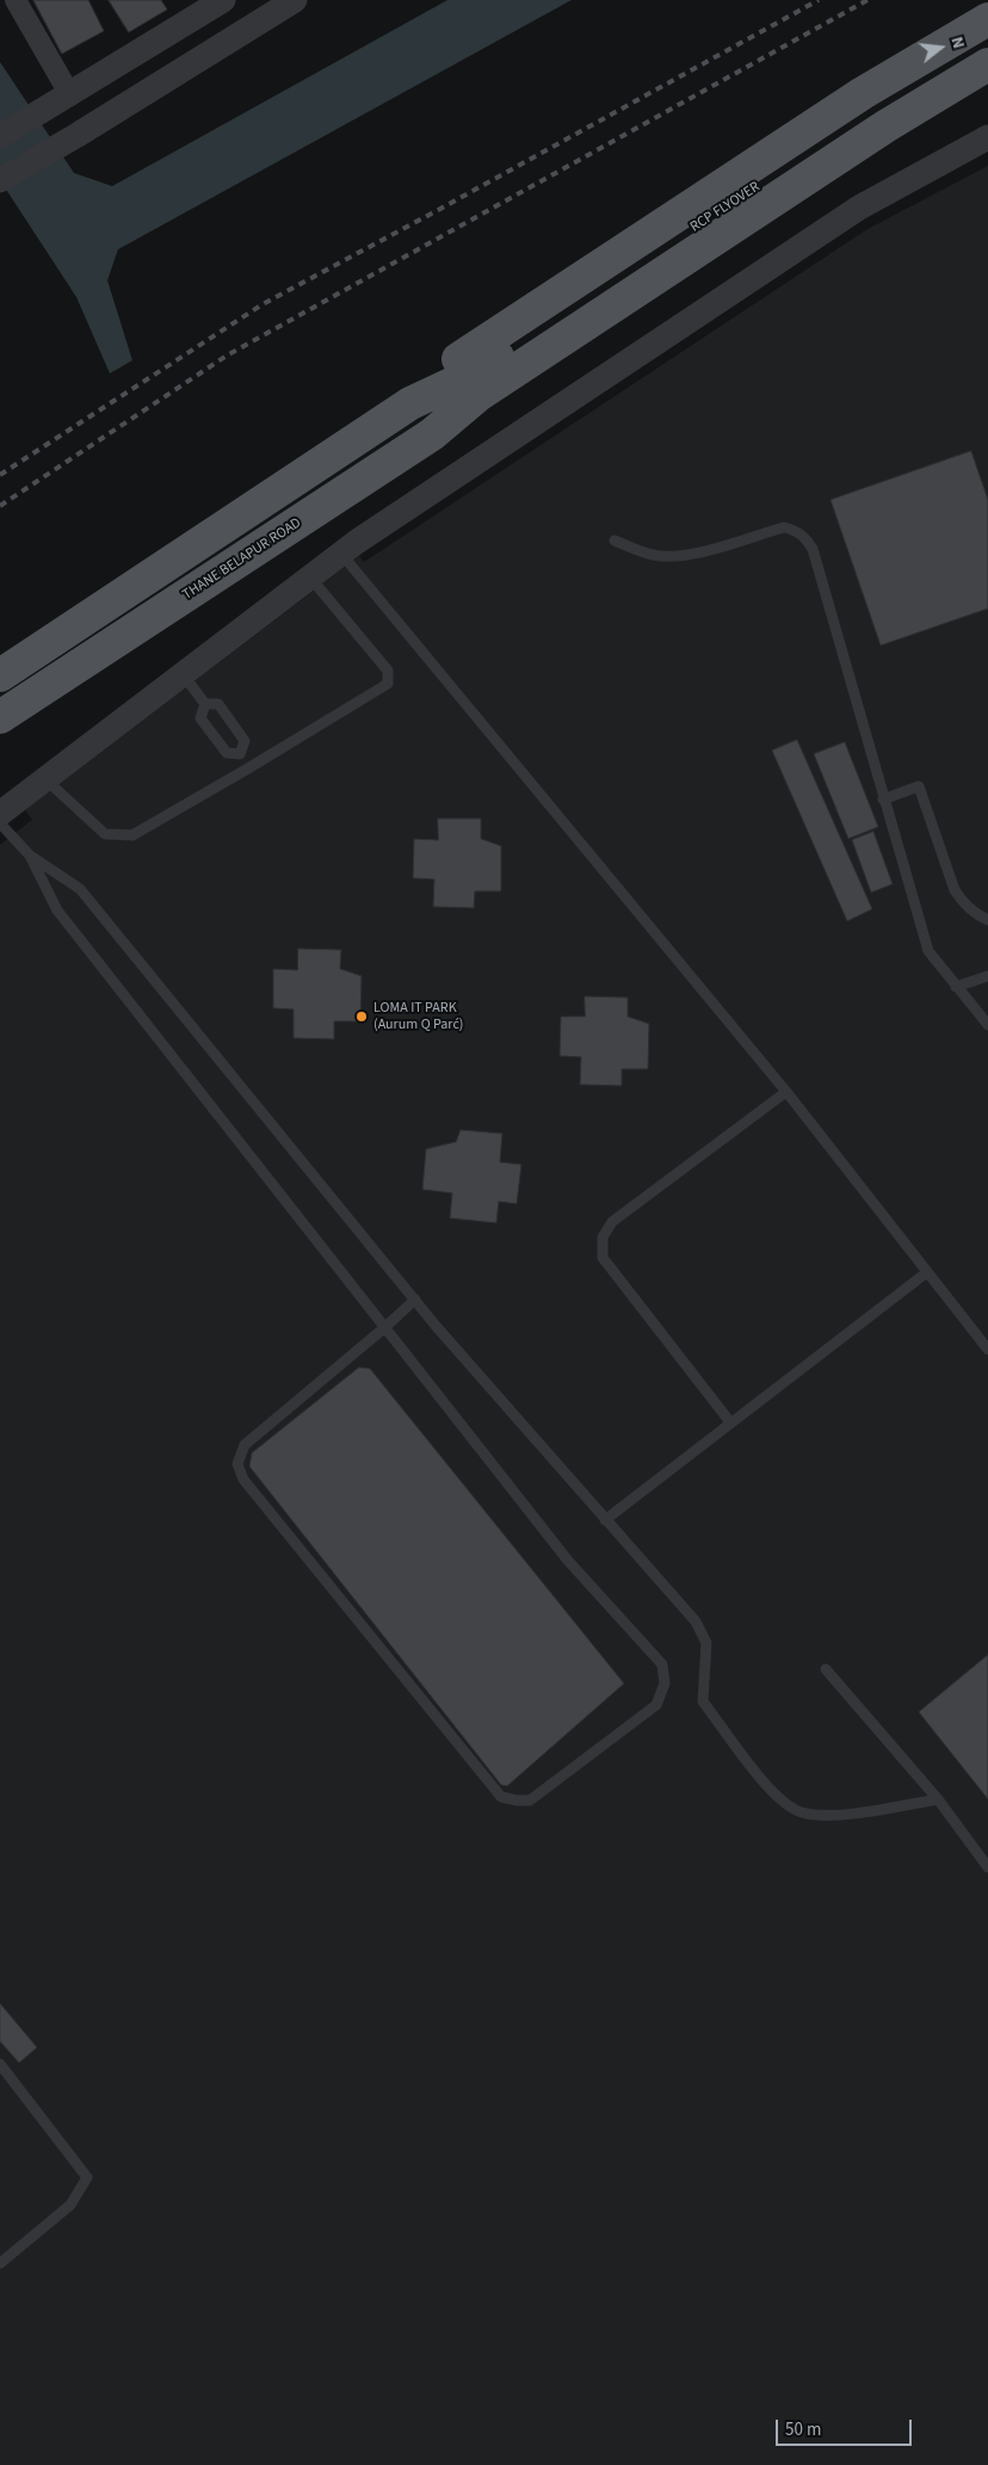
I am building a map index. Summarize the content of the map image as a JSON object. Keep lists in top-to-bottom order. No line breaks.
{"streets":{"main road":["RCP FLYOVER","THANE BELAPUR ROAD"]},"crossings":[["RCP FLYOVER","THANE BELAPUR ROAD"]],"places":["LOMA IT PARK (Aurum Q Parć)"],"scale_bar":"50 m","north":"right"}
